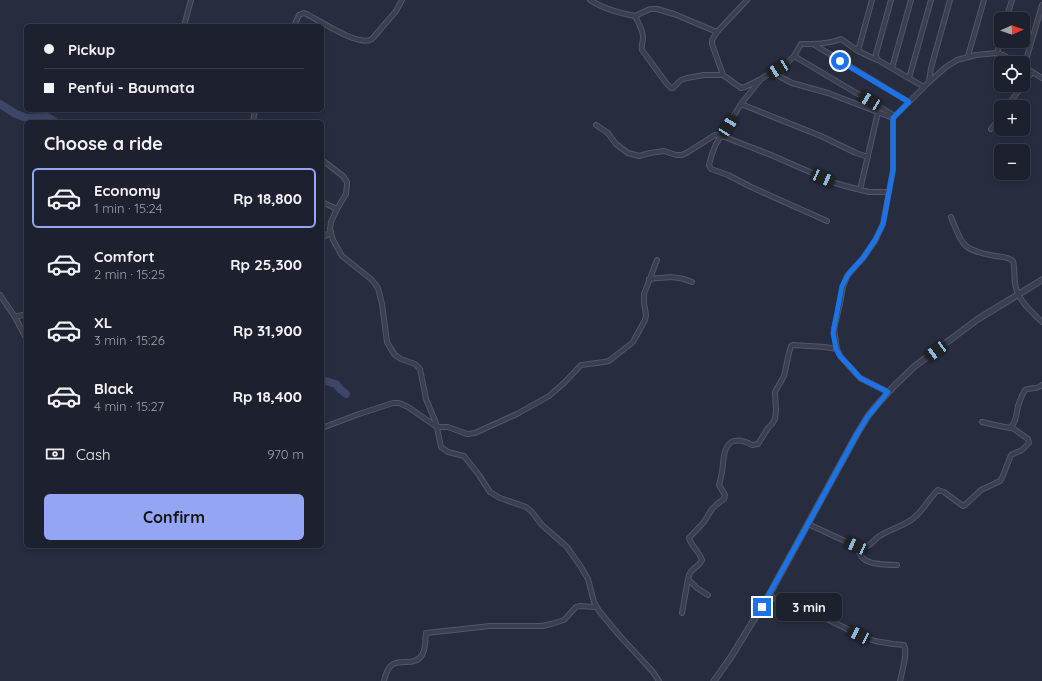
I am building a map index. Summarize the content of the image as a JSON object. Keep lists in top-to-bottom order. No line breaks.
{"north":"right","page":{"map_buttons":["+","−"],"banner":["Pickup","Penfui - Baumata"],"heading":"Choose a ride","list":[{"name":"Economy","note":"1 min · 15:24","value":"Rp 18,800"},{"name":"Comfort","note":"2 min · 15:25","value":"Rp 25,300"},{"name":"XL","note":"3 min · 15:26","value":"Rp 31,900"},{"name":"Black","note":"4 min · 15:27","value":"Rp 18,400"}],"pay":["Cash","970 m"],"buttons":"Confirm","bubble":"3 min"}}
